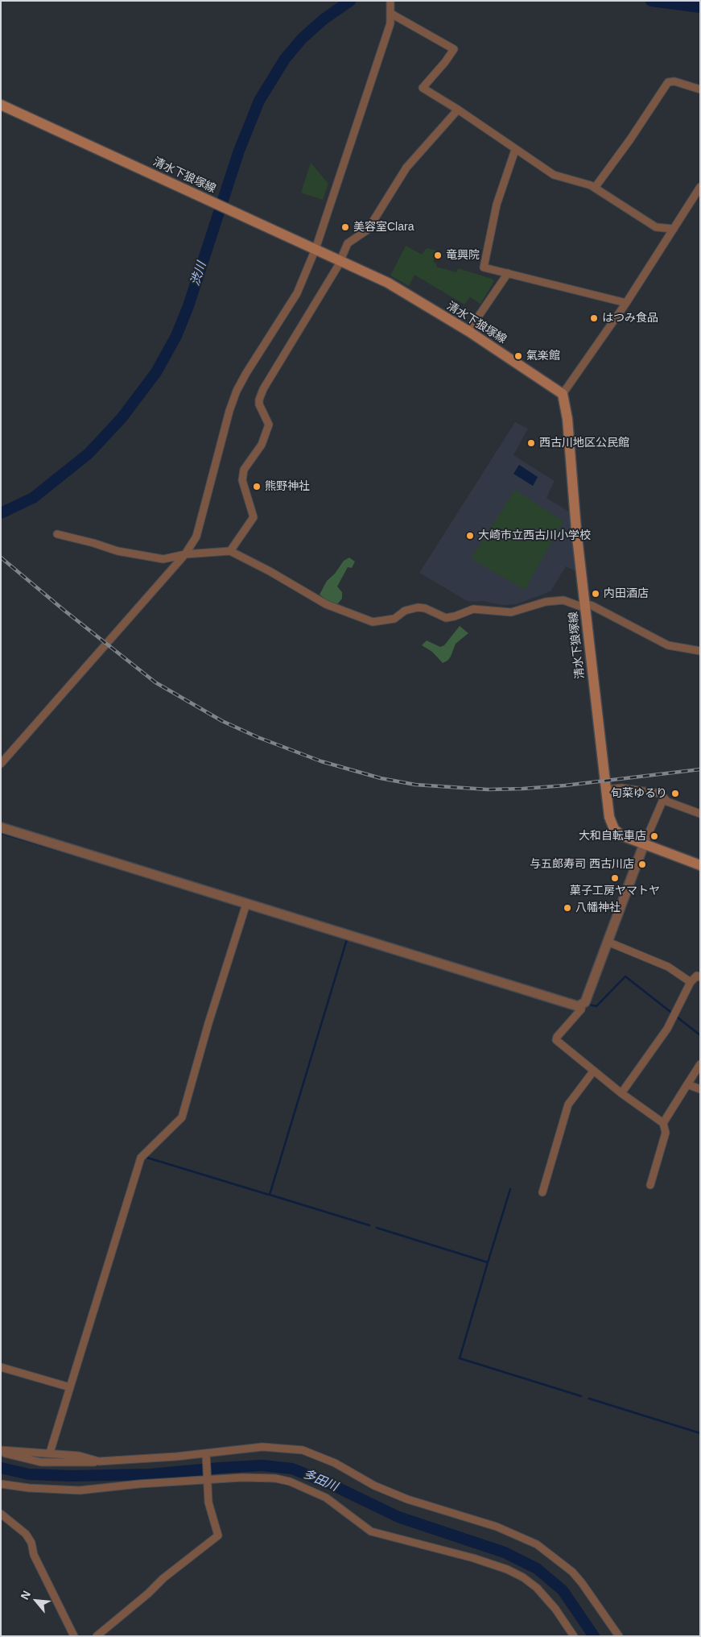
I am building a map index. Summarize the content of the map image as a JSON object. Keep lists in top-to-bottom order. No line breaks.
{"streets":{"main road":["清水下狼塚線"]},"water":["渋川","多田川"],"places":["美容室Clara","竜興院","はつみ食品","氣楽館","西古川地区公民館","熊野神社","大崎市立西古川小学校","内田酒店","旬菜ゆるり","大和自転車店","与五郎寿司 西古川店","菓子工房ヤマトヤ","八幡神社"],"north":"top left"}
